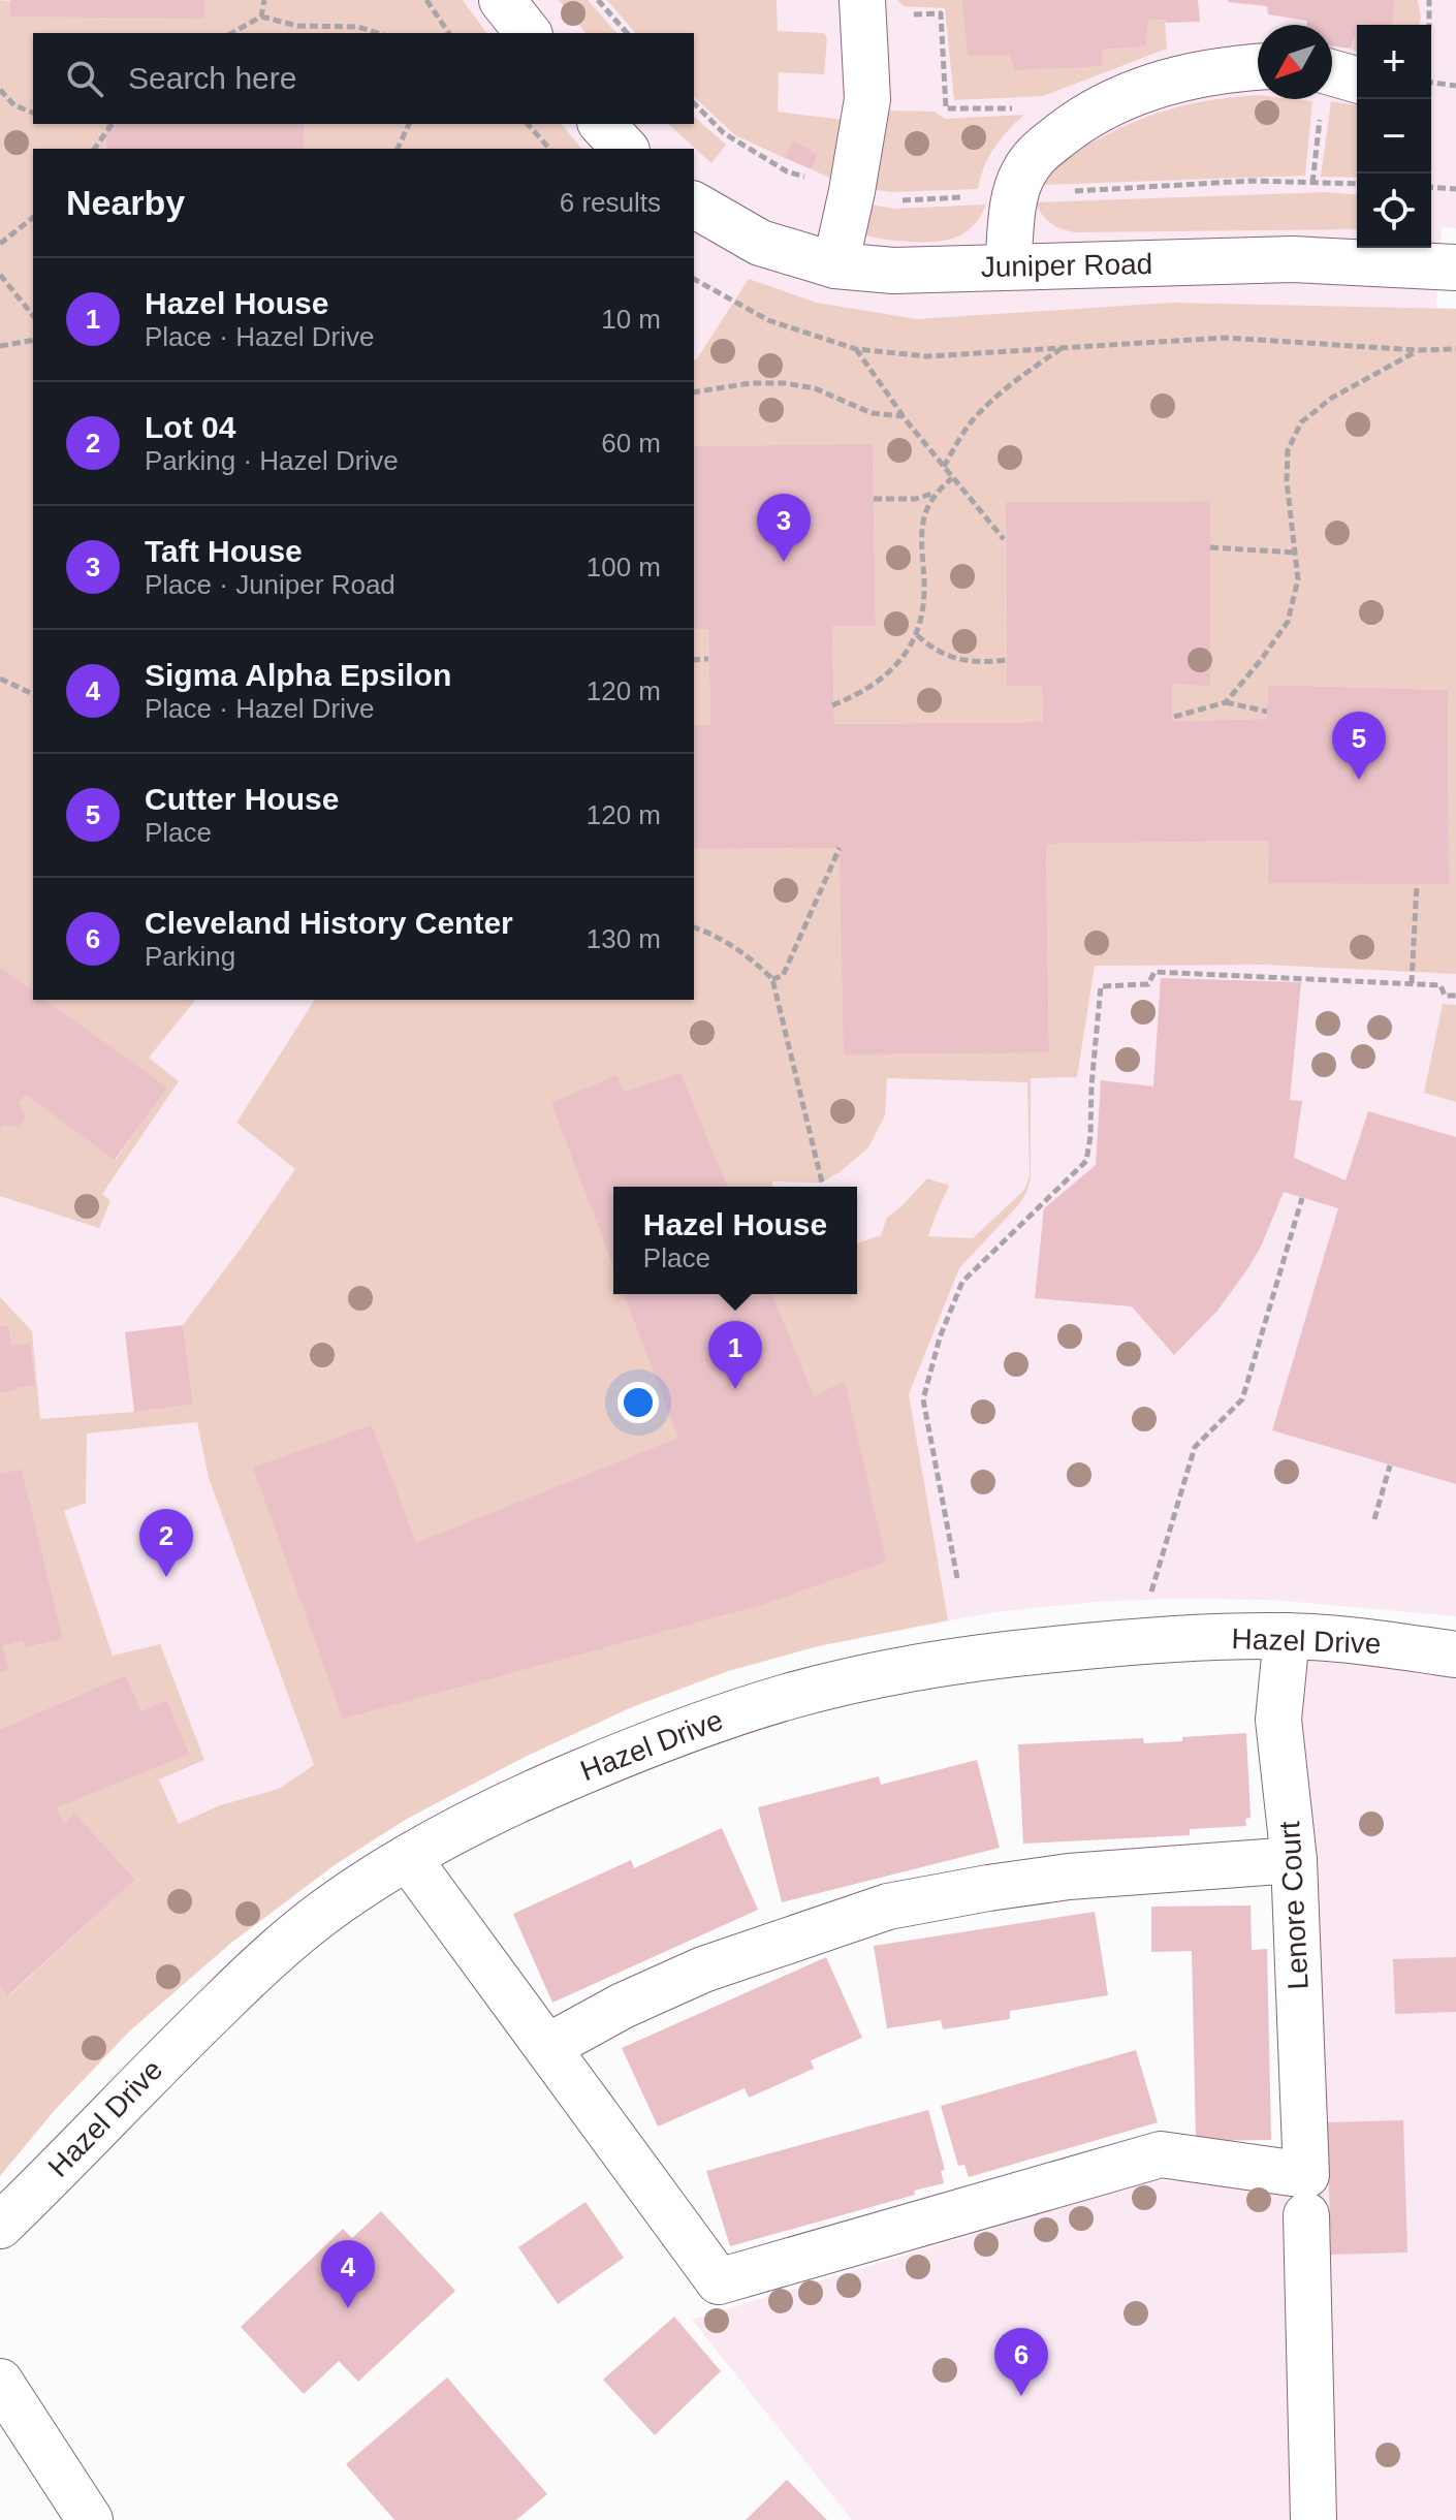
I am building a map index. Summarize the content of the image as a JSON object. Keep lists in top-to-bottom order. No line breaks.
{"streets":{"street":["Juniper Road","Hazel Drive","Lenore Court"]},"crossings":[["Hazel Drive","Lenore Court"]],"north":"bottom left","page":{"map_buttons":["+","−"],"search":"Search here","heading":["Nearby","6 results"],"list":[{"mark":"1","name":"Hazel House","note":"Place · Hazel Drive","value":"10 m"},{"mark":"2","name":"Lot 04","note":"Parking · Hazel Drive","value":"60 m"},{"mark":"3","name":"Taft House","note":"Place · Juniper Road","value":"100 m"},{"mark":"4","name":"Sigma Alpha Epsilon","note":"Place · Hazel Drive","value":"120 m"},{"mark":"5","name":"Cutter House","note":"Place","value":"120 m"},{"mark":"6","name":"Cleveland History Center","note":"Parking","value":"130 m"}],"pins":["3","5","1","2","4","6"],"popup":["Hazel House","Place"]}}
